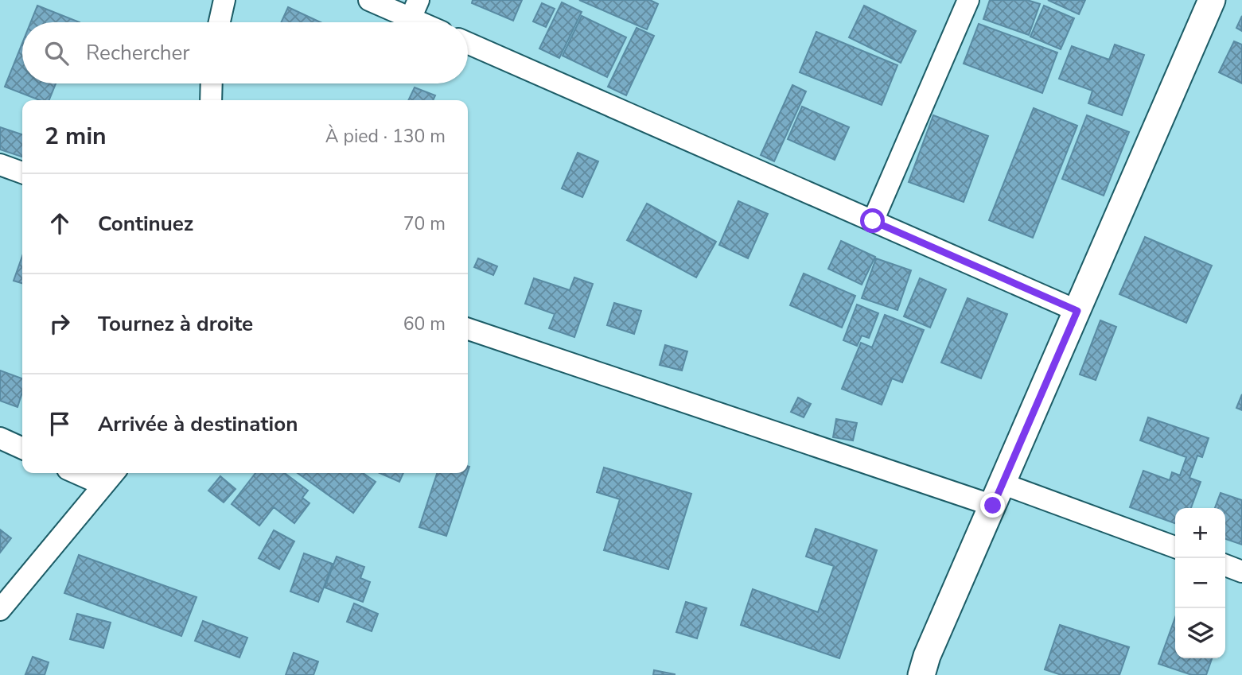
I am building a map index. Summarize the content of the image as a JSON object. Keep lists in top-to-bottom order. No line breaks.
{"page":{"search":"Rechercher","heading":["2 min","À pied · 130 m"],"list":[["Continuez","70 m"],["Tournez à droite","60 m"],"Arrivée à destination"],"map_buttons":["+","−"]}}
